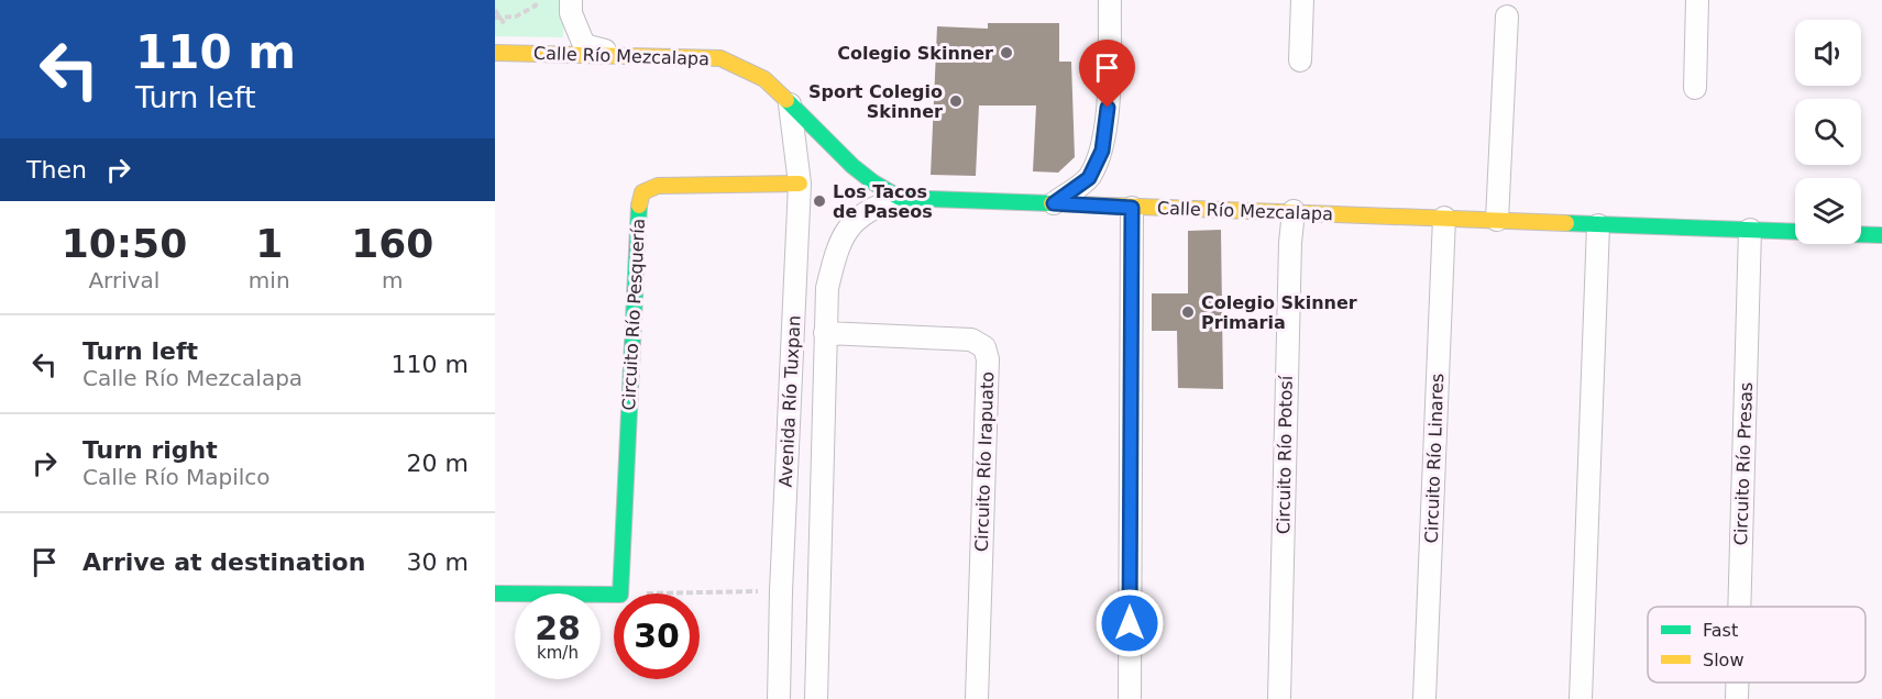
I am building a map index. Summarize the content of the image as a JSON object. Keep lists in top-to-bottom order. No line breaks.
{"streets":{"street":["Calle Río Mezcalapa","Circuito Río Pesquería","Avenida Río Tuxpan","Circuito Río Potosí","Circuito Río Linares","Circuito Río Irapuato","Circuito Río Presas"]},"crossings":[["Calle Río Mezcalapa","Avenida Río Tuxpan"],["Calle Río Mezcalapa","Circuito Río Potosí"],["Calle Río Mezcalapa","Circuito Río Linares"],["Calle Río Mezcalapa","Circuito Río Presas"],["Circuito Río Pesquería","Avenida Río Tuxpan"],["Avenida Río Tuxpan","Circuito Río Irapuato"]],"places":["Colegio Skinner","Sport Colegio Skinner","Los Tacos de Paseos","Colegio Skinner Primaria"],"legend":["Fast","Slow"],"page":{"turn":["110 m","Turn left"],"then":"Then","eta":["10:50","Arrival","1","min","160","m"],"list":[{"name":"Turn left","note":"Calle Río Mezcalapa","value":"110 m"},{"name":"Turn right","note":"Calle Río Mapilco","value":"20 m"},{"name":"Arrive at destination","value":"30 m"}],"speed":"28 km/h","limit":"30"}}
